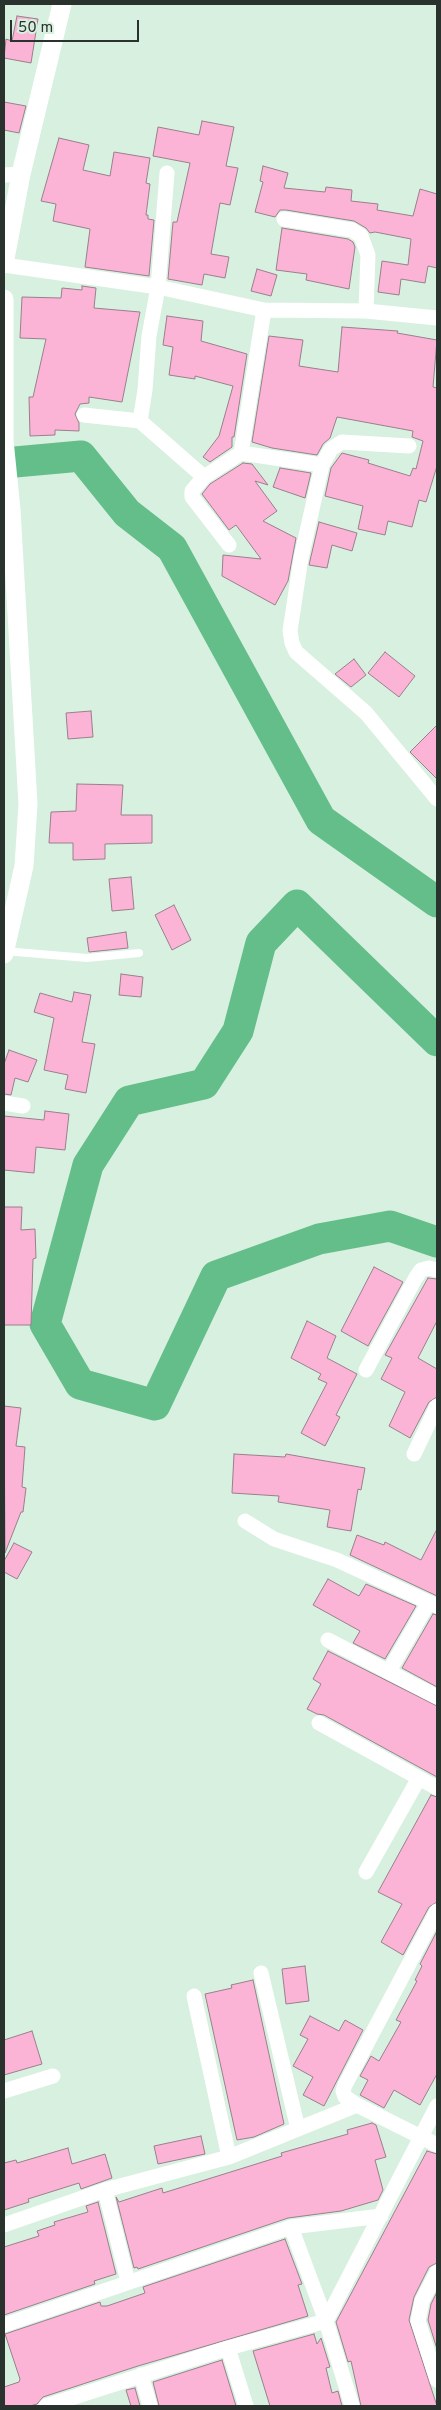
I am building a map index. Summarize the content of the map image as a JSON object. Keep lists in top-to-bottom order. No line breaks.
{"scale_bar":"50 m"}
